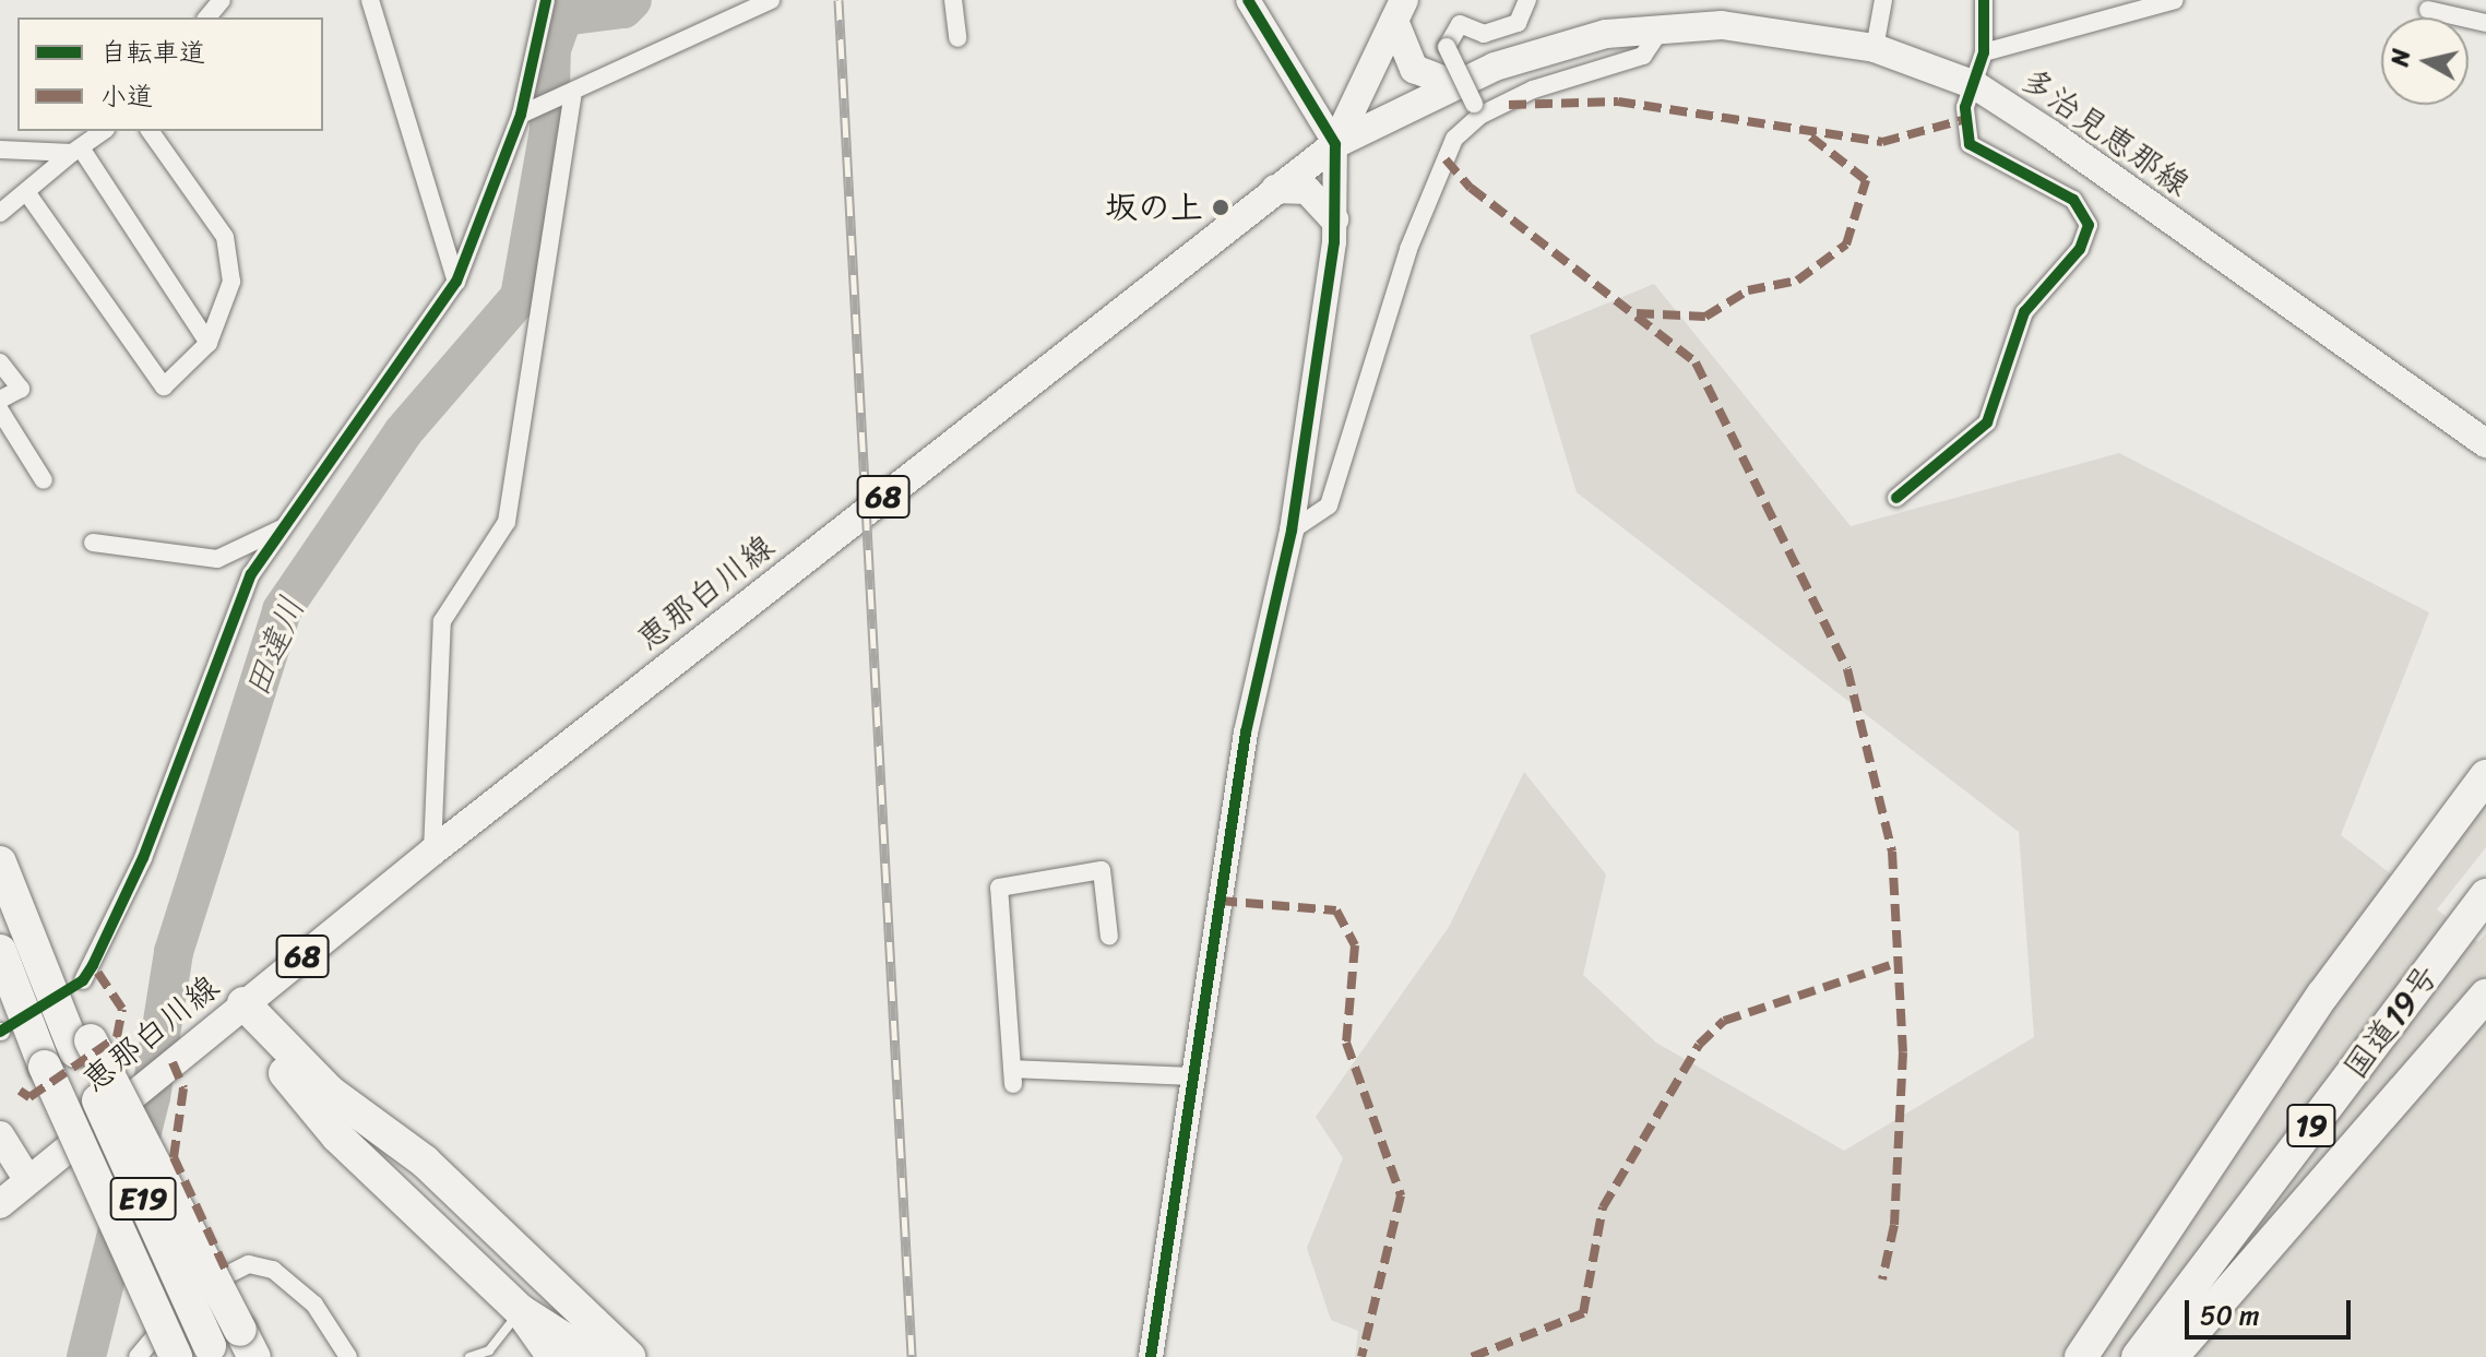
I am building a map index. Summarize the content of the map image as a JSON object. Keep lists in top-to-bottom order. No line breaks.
{"streets":{"highway":["国道19号","19","E19"],"main road":["多治見恵那線","68","恵那白川線"]},"crossings":[["多治見恵那線","恵那白川線"]],"water":["田違川"],"places":["坂の上"],"legend":["自転車道","小道"],"scale_bar":"50 m","north":"left"}
